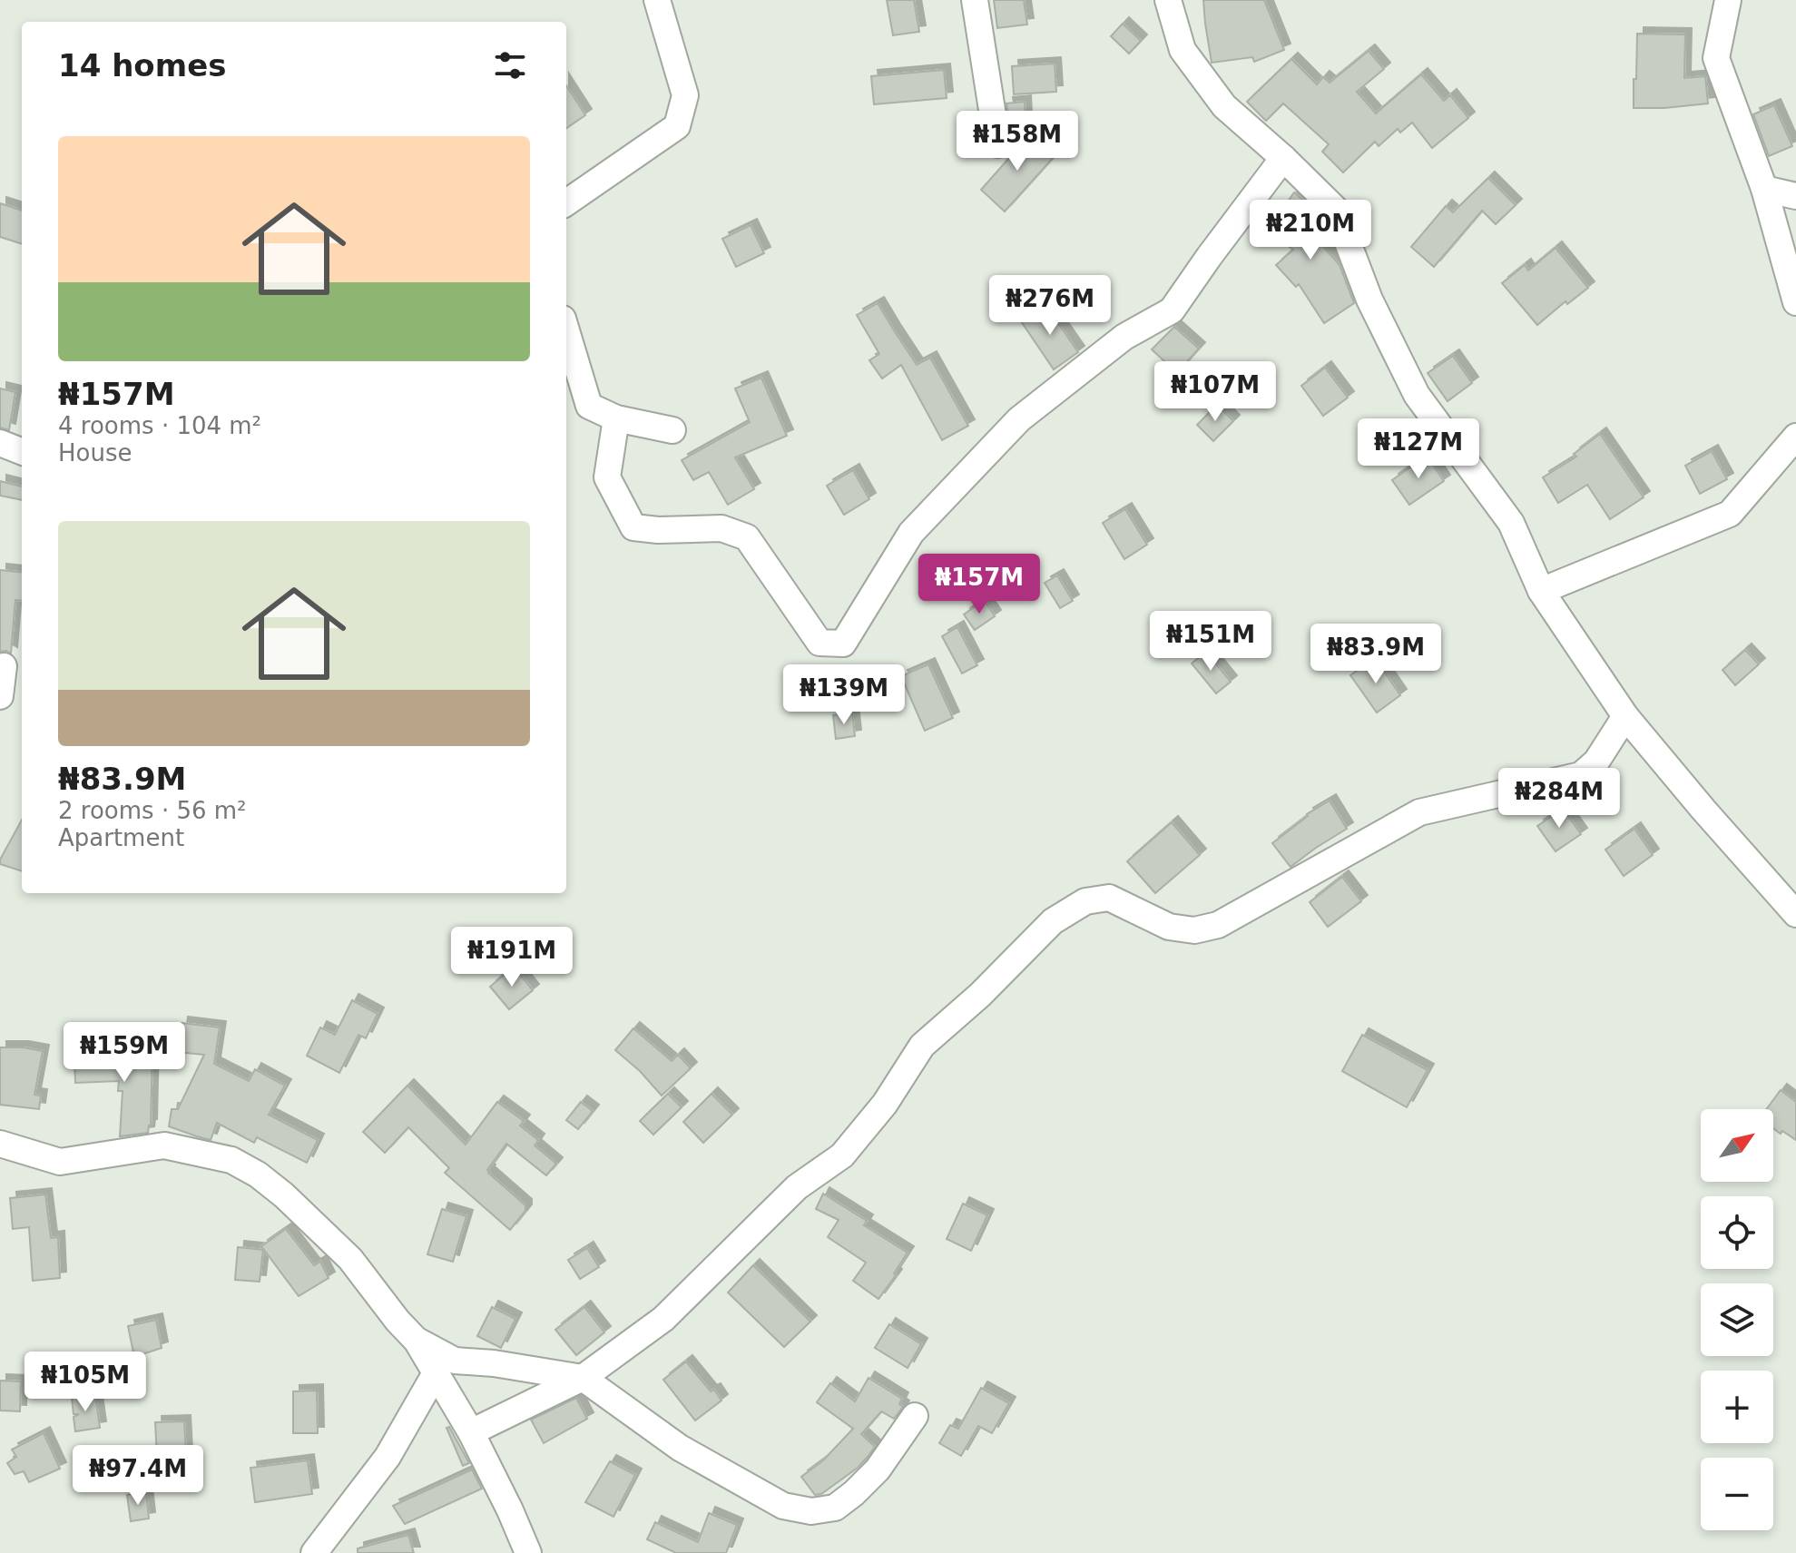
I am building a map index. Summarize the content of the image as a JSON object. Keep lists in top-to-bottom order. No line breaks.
{"north":"top right","page":{"heading":"14 homes","list":[{"name":"₦157M","note":"4 rooms · 104 m² · House"},{"name":"₦83.9M","note":"2 rooms · 56 m² · Apartment"}],"price":["₦158M","₦210M","₦276M","₦107M","₦127M","₦157M","₦151M","₦83.9M","₦139M","₦284M","₦191M","₦159M","₦105M","₦97.4M"],"map_buttons":["+","−"]}}
